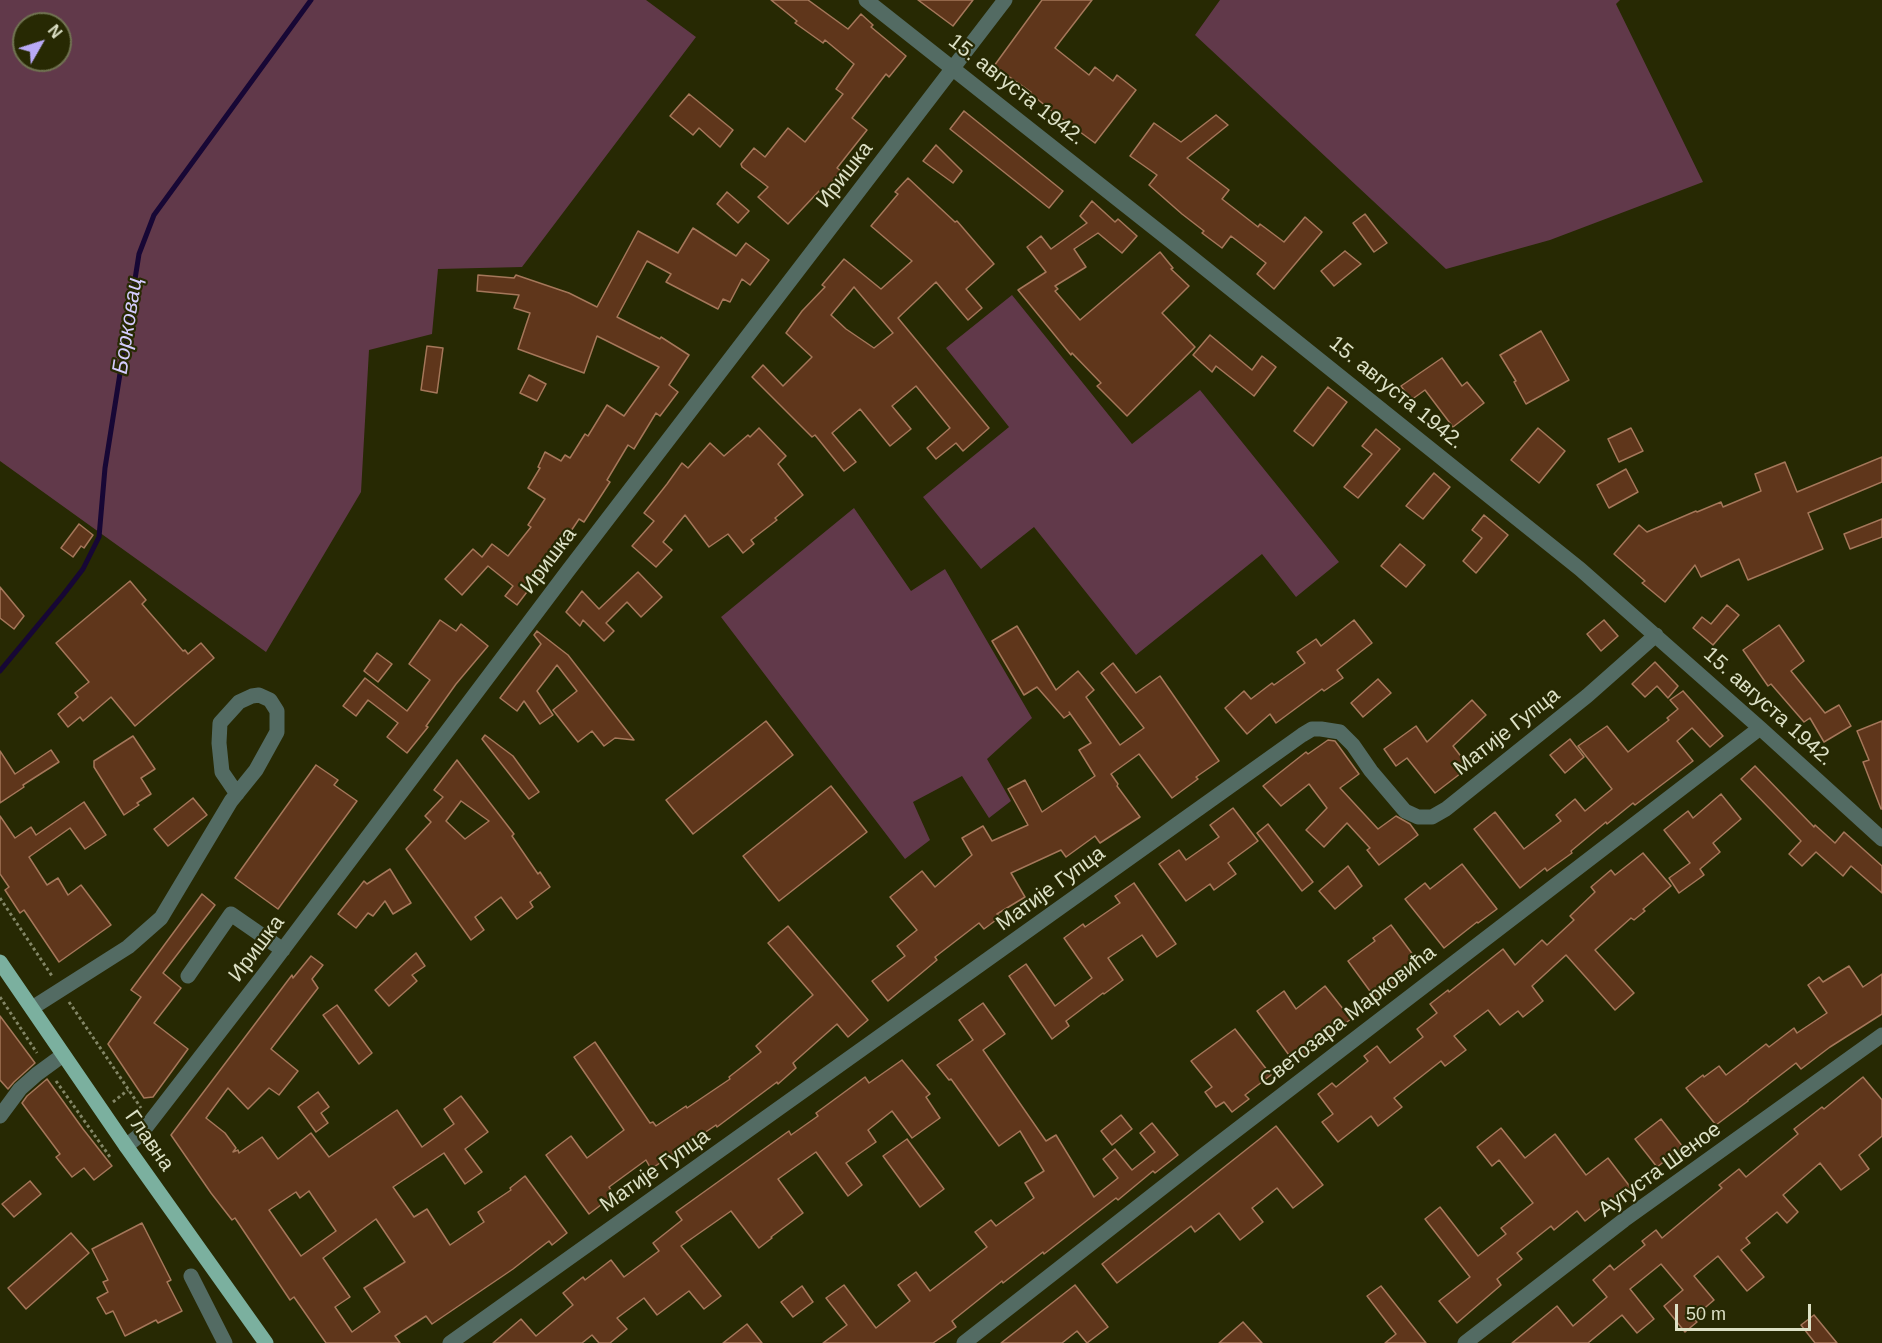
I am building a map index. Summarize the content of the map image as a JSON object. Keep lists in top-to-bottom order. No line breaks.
{"streets":{"main road":["Главна"],"street":["15. августа 1942.","Иришка","Матије Гупца","Светозара Марковића","Аугуста Шеное"]},"crossings":[["15. августа 1942.","Иришка"],["15. августа 1942.","Матије Гупца"],["15. августа 1942.","Светозара Марковића"],["Иришка","Главна"]],"water":["Борковац"],"scale_bar":"50 m","north":"top right"}
